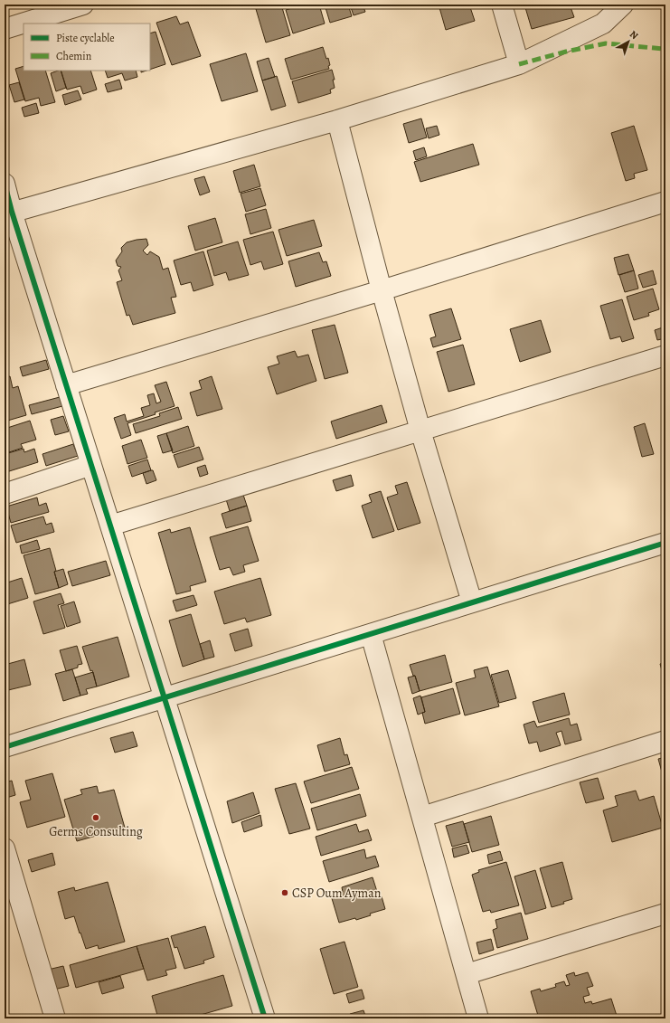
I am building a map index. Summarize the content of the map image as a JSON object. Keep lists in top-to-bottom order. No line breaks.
{"places":["Germs Consulting","CSP Oum Ayman"],"legend":["Piste cyclable","Chemin"],"north":"top right"}
